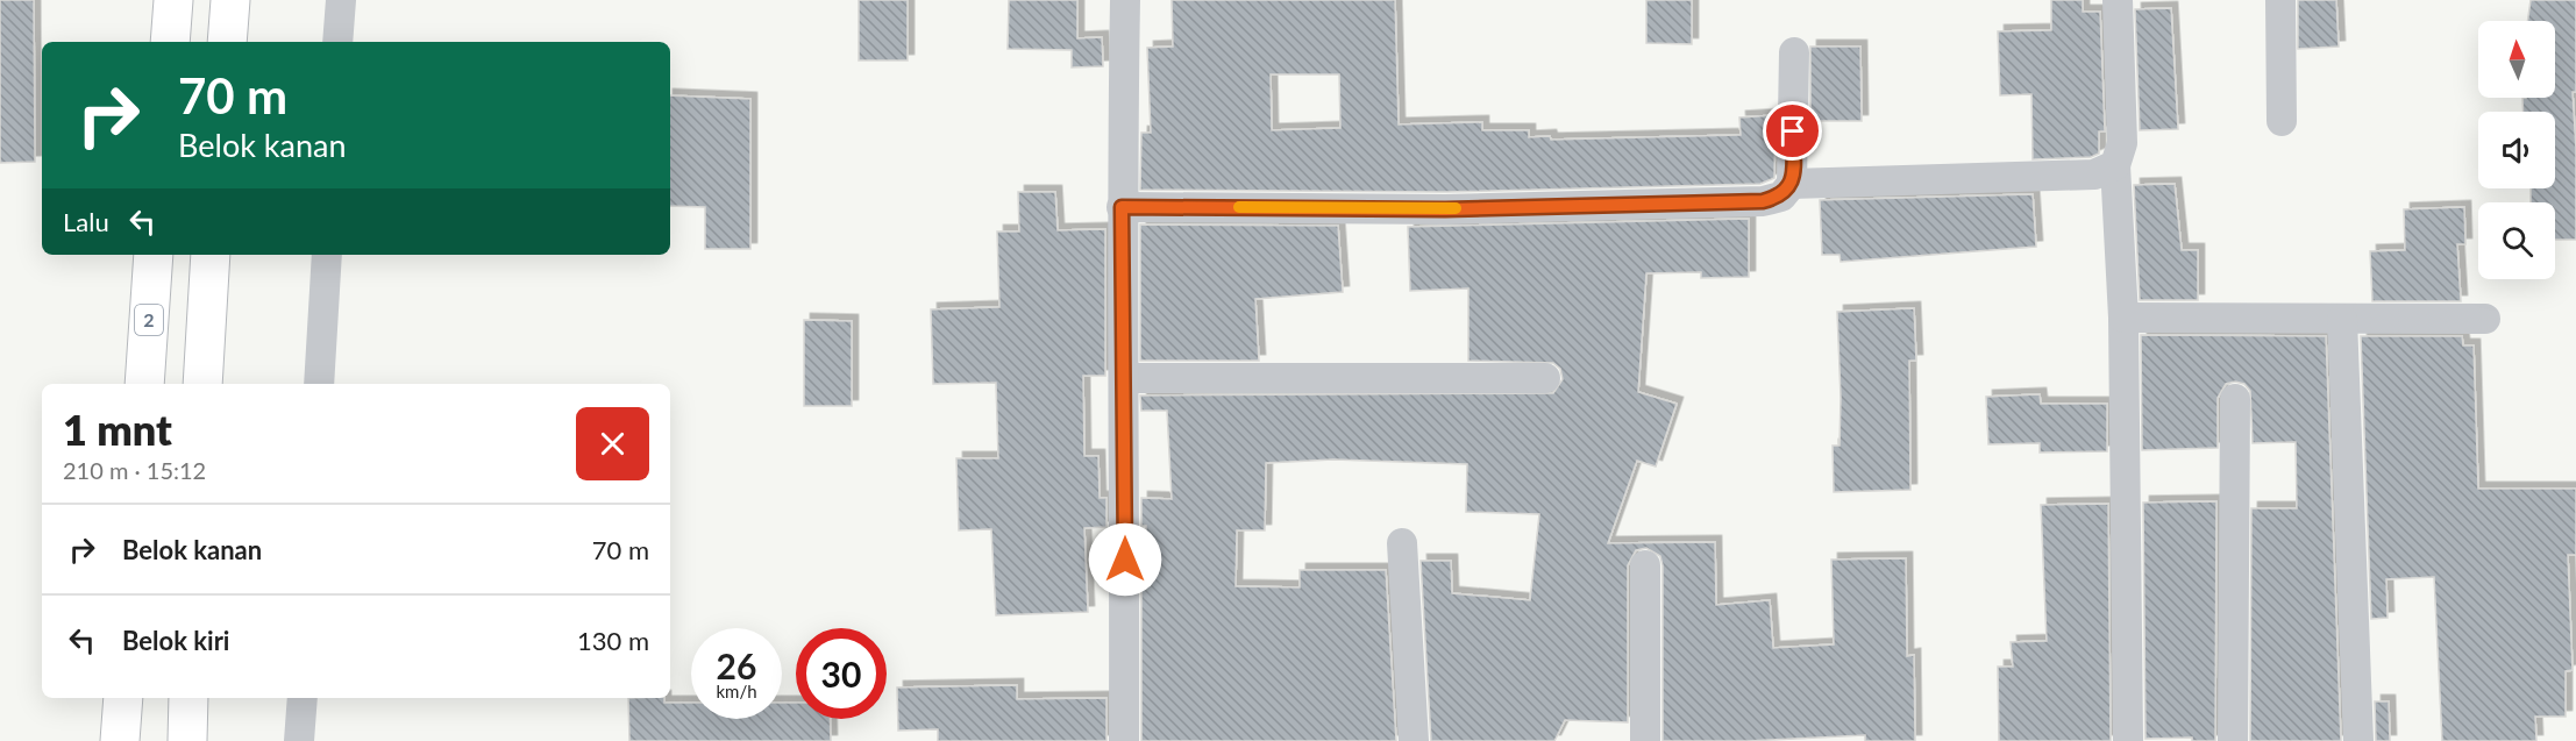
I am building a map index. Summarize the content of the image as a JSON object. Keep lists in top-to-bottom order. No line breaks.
{"streets":{"highway":["2"]},"north":"top","page":{"turn":["70 m","Belok kanan"],"then":"Lalu","heading":["1 mnt","210 m · 15:12"],"list":[{"name":"Belok kanan","value":"70 m"},{"name":"Belok kiri","value":"130 m"}],"speed":"26 km/h","limit":"30"}}
